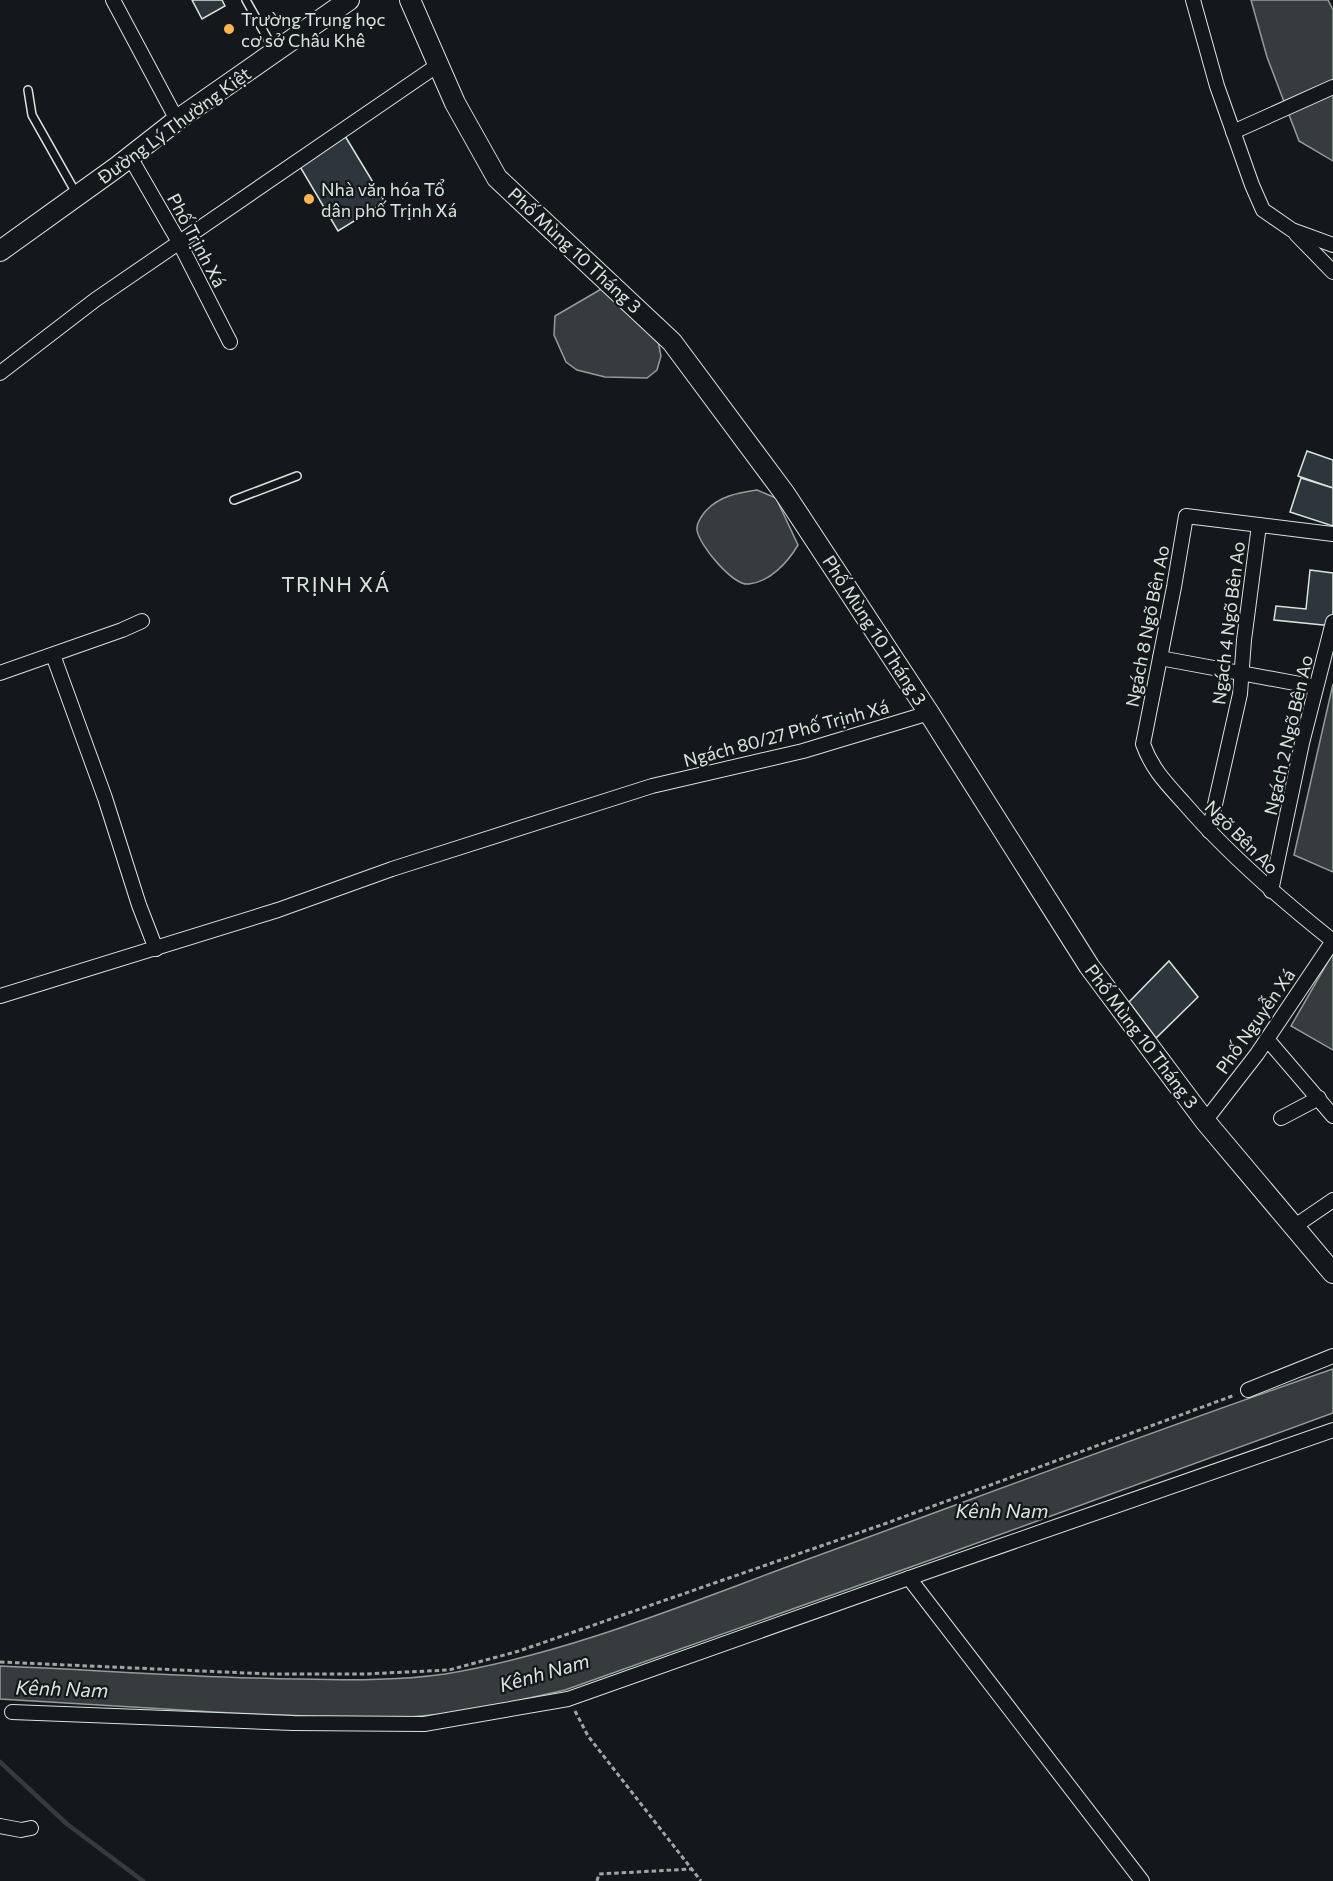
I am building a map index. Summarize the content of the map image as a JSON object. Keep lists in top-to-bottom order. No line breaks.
{"streets":{"main road":["Đường Lý Thường Kiệt","Phố Mùng 10 Tháng 3"],"street":["Phố Trịnh Xá","Ngách 4 Ngõ Bên Ao","Ngách 8 Ngõ Bên Ao","Ngách 80/27 Phố Trịnh Xá","Ngách 2 Ngõ Bên Ao","Ngõ Bên Ao","Phố Nguyễn Xá"]},"crossings":[["Đường Lý Thường Kiệt","Phố Trịnh Xá"],["Phố Mùng 10 Tháng 3","Ngách 80/27 Phố Trịnh Xá"],["Phố Mùng 10 Tháng 3","Phố Nguyễn Xá"],["Ngách 4 Ngõ Bên Ao","Ngách 8 Ngõ Bên Ao"],["Ngách 4 Ngõ Bên Ao","Ngõ Bên Ao"],["Ngách 8 Ngõ Bên Ao","Ngõ Bên Ao"],["Ngách 2 Ngõ Bên Ao","Ngõ Bên Ao"],["Ngõ Bên Ao","Phố Nguyễn Xá"]],"districts":["TRỊNH XÁ"],"water":["Kênh Nam"],"places":["Trường Trung học cơ sở Châu Khê","Nhà văn hóa Tổ dân phố Trịnh Xá"]}
